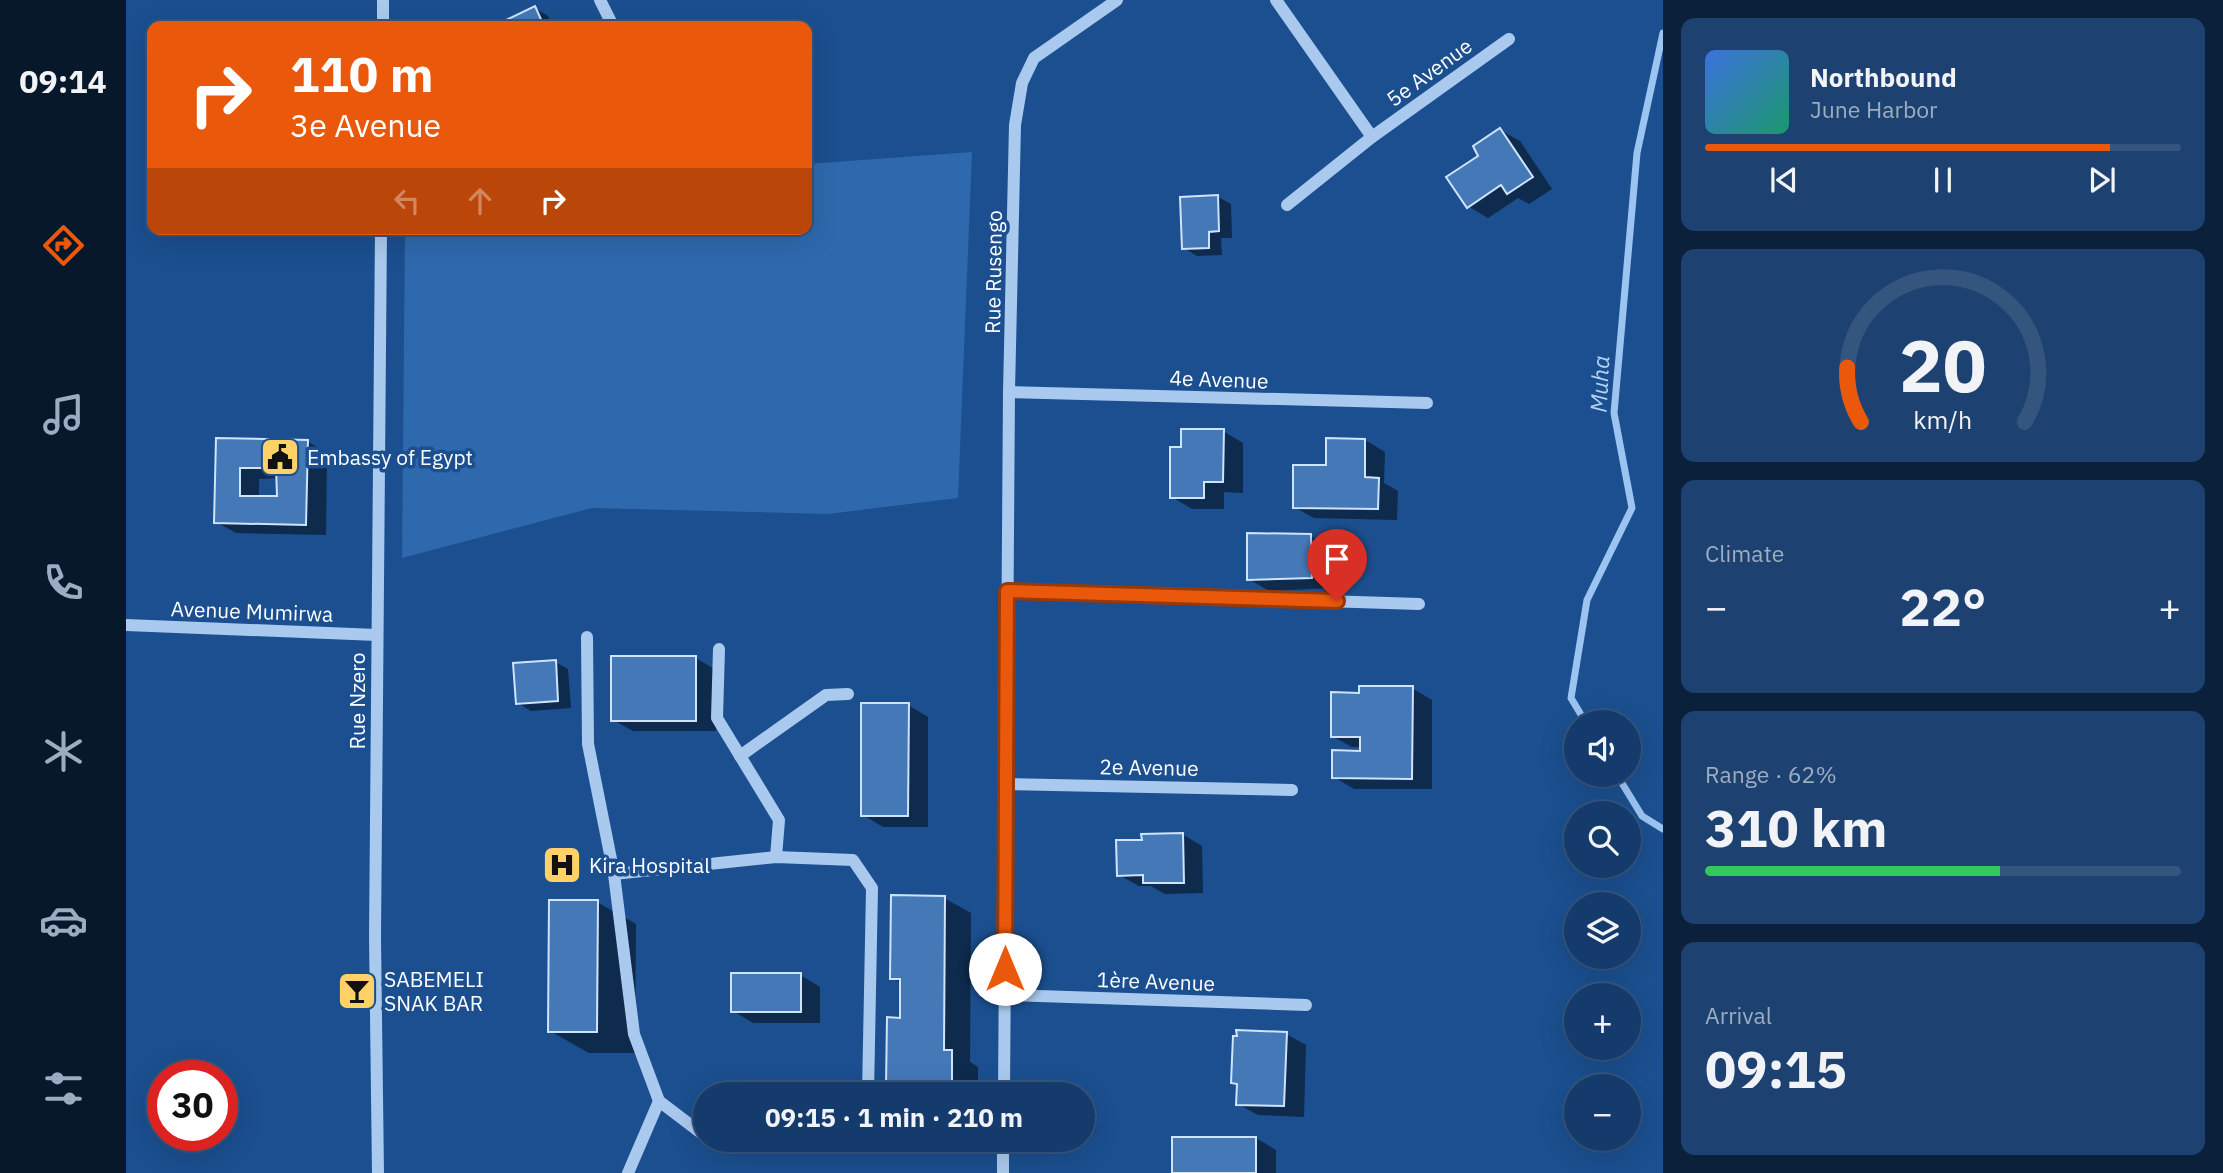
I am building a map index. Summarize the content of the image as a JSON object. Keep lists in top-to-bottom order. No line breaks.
{"streets":{"street":["5e Avenue","Rue Rusengo","4e Avenue","Avenue Mumirwa","Rue Nzero","2e Avenue","1ère Avenue"]},"crossings":[["Rue Rusengo","4e Avenue"],["Rue Rusengo","2e Avenue"],["Rue Rusengo","1ère Avenue"],["Avenue Mumirwa","Rue Nzero"]],"water":["Muha"],"places":{"public building":["Embassy of Egypt"],"hospital":["Kira Hospital"],"bar":["SABEMELI SNAK BAR"]},"page":{"tabs":"09:14","turn":["110 m","3e Avenue"],"song":["Northbound","June Harbor"],"tile":["Climate",["Range · 62%","310 km"],["Arrival","09:15"]],"heat":["−","22°","+"],"map_buttons":["+","−"],"limit":"30","trip":"09:15 · 1 min · 210 m","gauge":["20","km/h"]}}
